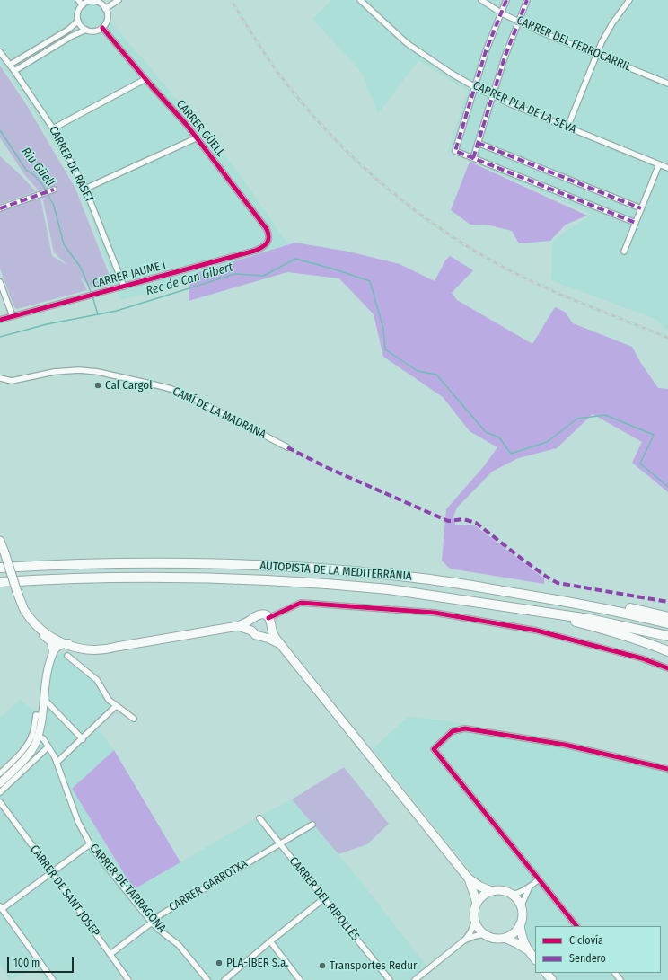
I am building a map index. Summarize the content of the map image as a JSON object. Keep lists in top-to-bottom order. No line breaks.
{"streets":{"highway":["AUTOPISTA DE LA MEDITERRÀNIA"],"street":["CARRER DEL FERROCARRIL","CARRER PLA DE LA SEVA","CARRER GÜELL","CARRER DE RASET","CARRER JAUME I","CAMÍ DE LA MADRANA","CARRER GARROTXA","CARRER DE TARRAGONA","CARRER DE SANT JOSEP","CARRER DEL RIPOLLÈS"]},"crossings":[["CARRER GÜELL","CARRER JAUME I"],["CARRER DE RASET","CARRER JAUME I"],["CARRER GARROTXA","CARRER DE TARRAGONA"],["CARRER GARROTXA","CARRER DE SANT JOSEP"],["CARRER GARROTXA","CARRER DEL RIPOLLÈS"]],"water":["Riu Güell","Rec de Can Gibert"],"places":["Cal Cargol","PLA-IBER S.a.","Transportes Redur"],"legend":["Ciclovía","Sendero"],"scale_bar":"100 m"}
